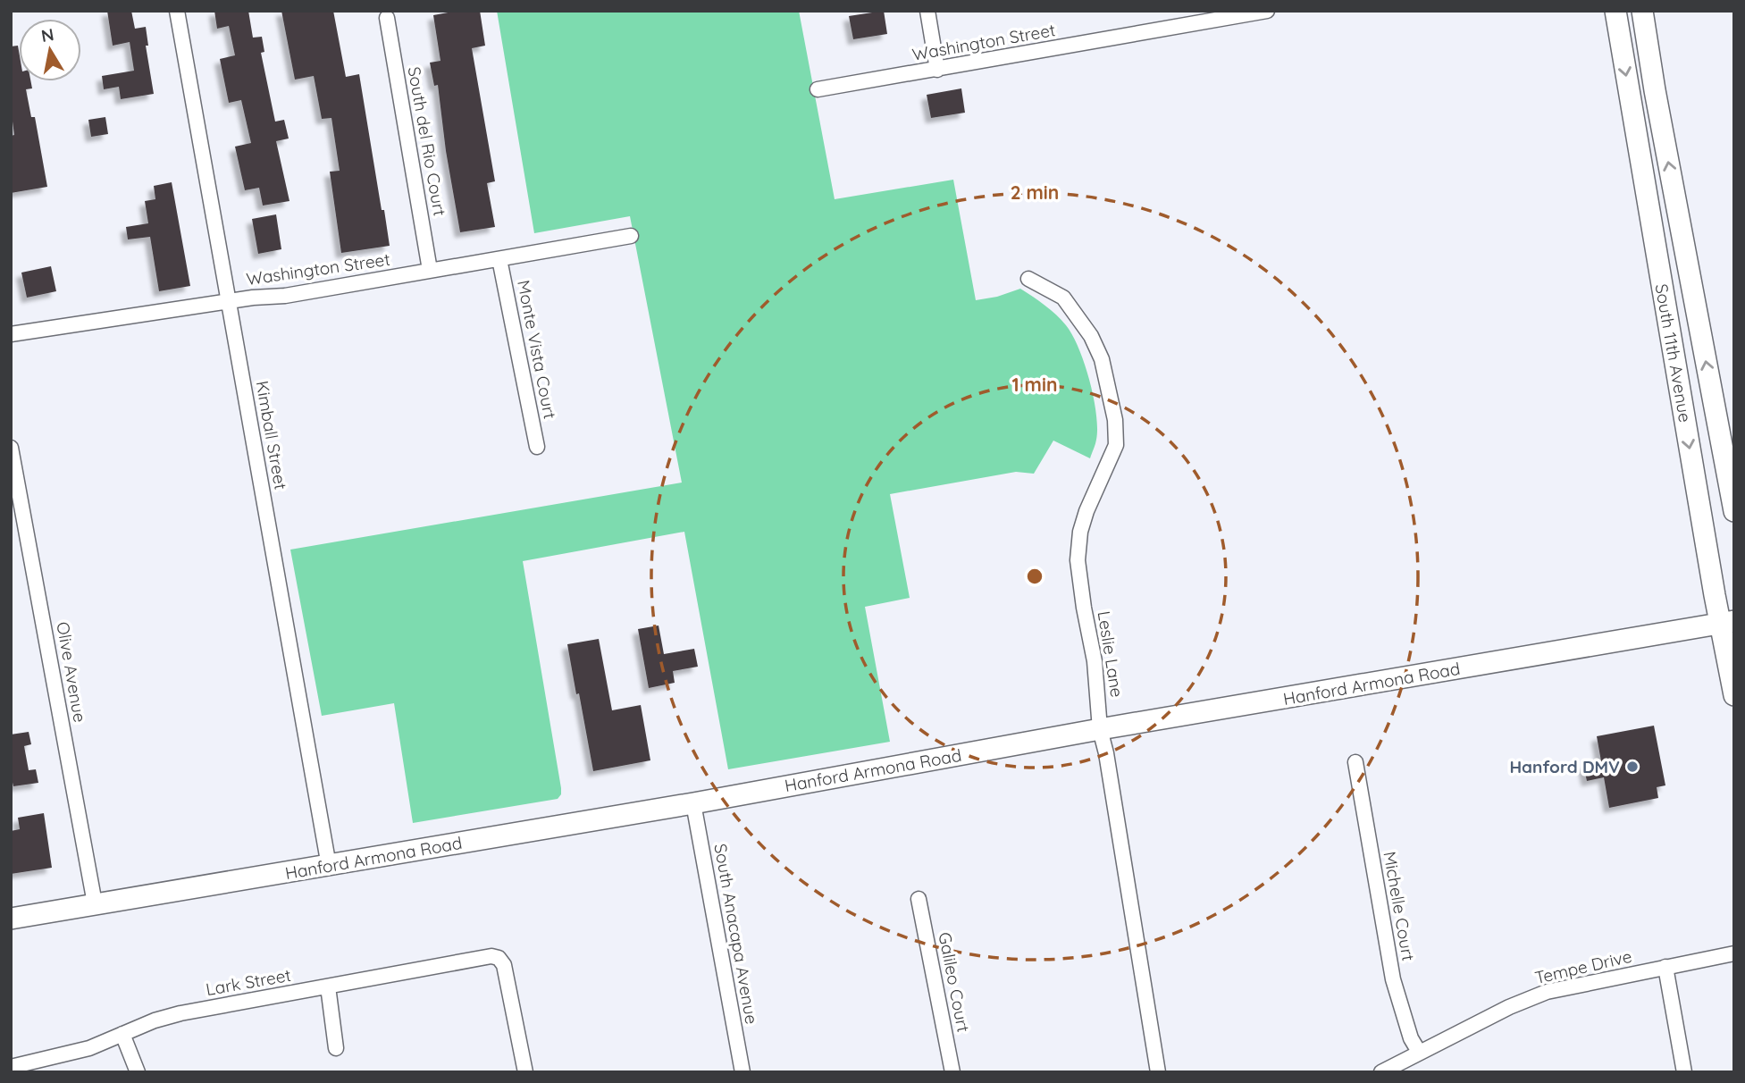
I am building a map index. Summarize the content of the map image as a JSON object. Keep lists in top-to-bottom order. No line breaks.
{"streets":{"main road":["South 11th Avenue","Hanford Armona Road"],"street":["Washington Street","South del Rio Court","Monte Vista Court","Kimball Street","Leslie Lane","Olive Avenue","Michelle Court","South Anacapa Avenue","Tempe Drive","Lark Street","Galileo Court"]},"crossings":[["Washington Street","South del Rio Court"],["Washington Street","Monte Vista Court"],["Washington Street","Kimball Street"],["South 11th Avenue","Hanford Armona Road"],["Kimball Street","Hanford Armona Road"],["Leslie Lane","Hanford Armona Road"],["Olive Avenue","Hanford Armona Road"],["Hanford Armona Road","South Anacapa Avenue"],["Michelle Court","Tempe Drive"]],"places":["Hanford DMV"],"north":"top","rings":["2 min","1 min"]}
